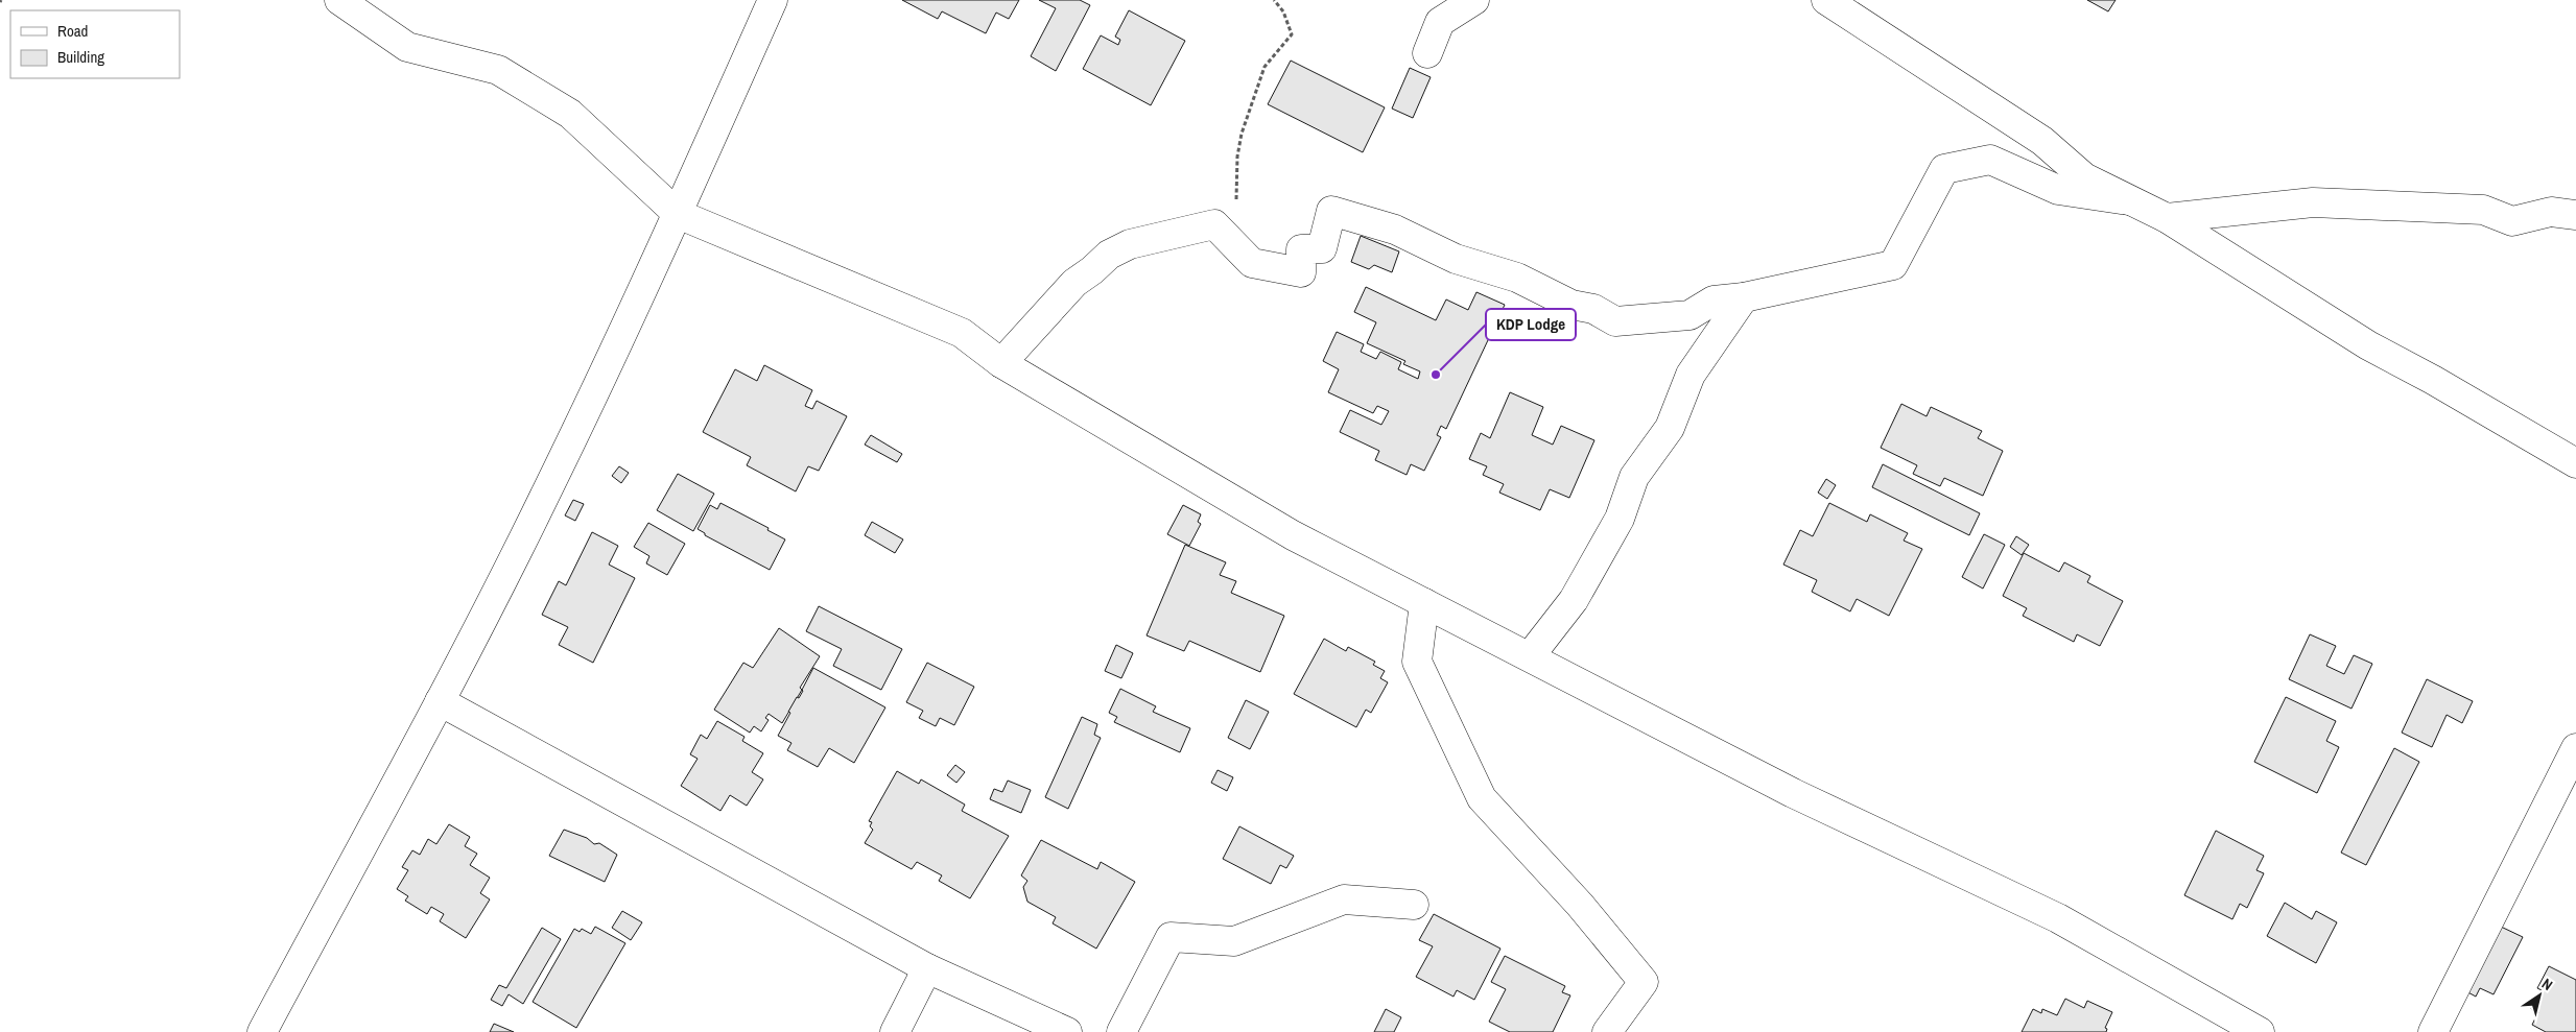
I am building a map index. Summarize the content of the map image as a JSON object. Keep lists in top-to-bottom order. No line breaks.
{"places":["KDP Lodge"],"legend":["Road","Building"],"north":"top right"}
